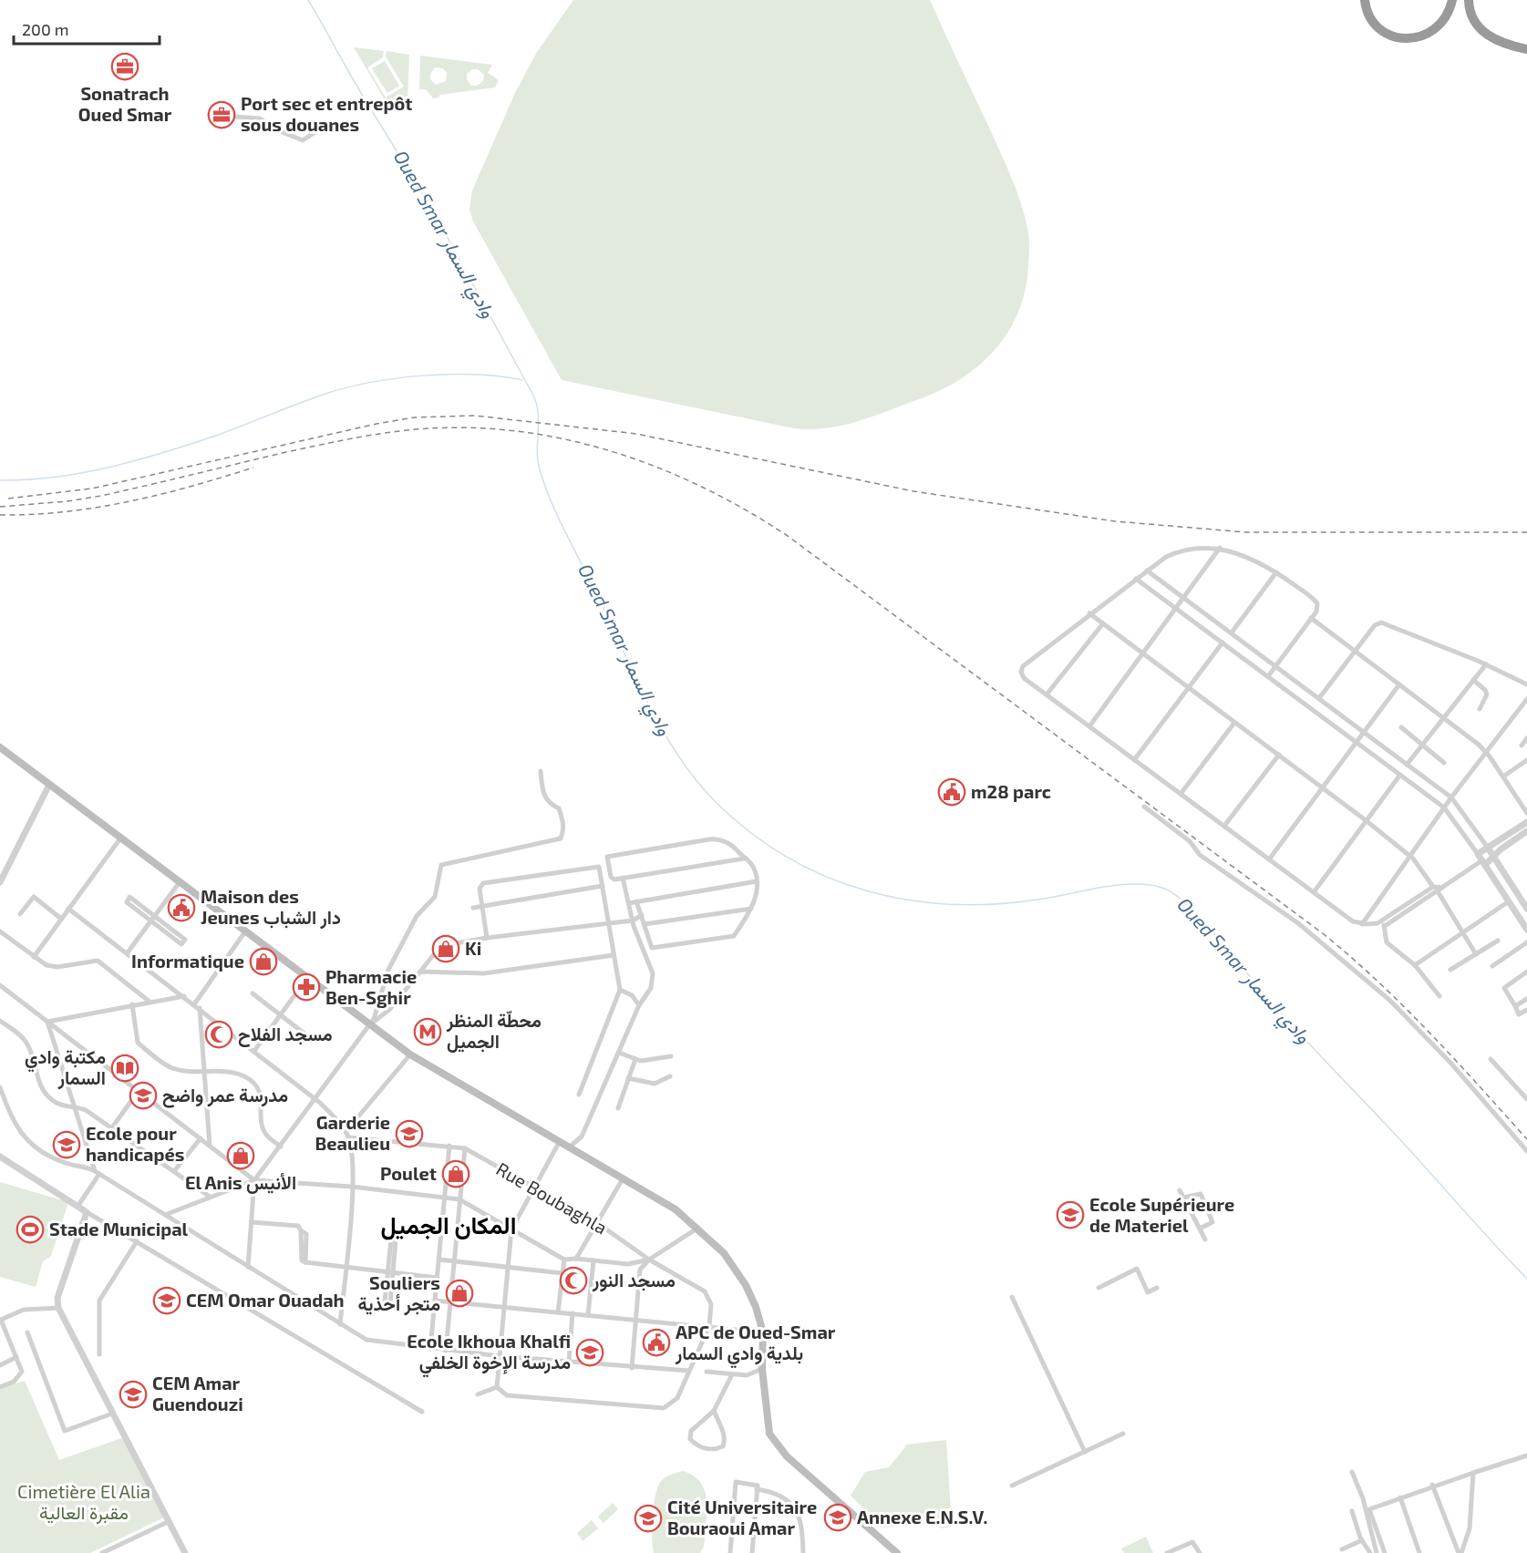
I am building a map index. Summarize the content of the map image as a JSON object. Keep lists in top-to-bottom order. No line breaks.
{"streets":{"street":["Rue Boubaghla"]},"districts":["المكان الجميل"],"water":["Oued Smar وادي السمار"],"parks":["Cimetière El Alia مقبرة العالية"],"places":{"office":["Sonatrach Oued Smar","Port sec et entrepôt sous douanes"],"public building":["m28 parc","Maison des Jeunes دار الشباب","APC de Oued-Smar بلدية وادي السمار"],"shop":["Ki","Informatique","El Anis الأنيس","Poulet","Souliers متجر أحذية"],"pharmacy":["Pharmacie Ben-Sghir"],"metro station":["محطّة المنظر الجميل"],"mosque":["مسجد الفلاح","مسجد النور"],"library":["مكتبة وادي السمار"],"school or university":["مدرسة عمر واضح","Garderie Beaulieu","Ecole pour handicapés","Ecole Supérieure de Materiel","CEM Omar Ouadah","Ecole Ikhoua Khalfi مدرسة الإخوة الخلفي","CEM Amar Guendouzi","Annexe E.N.S.V.","Cité Universitaire Bouraoui Amar"],"sports":["Stade Municipal"]},"scale_bar":"200 m"}
